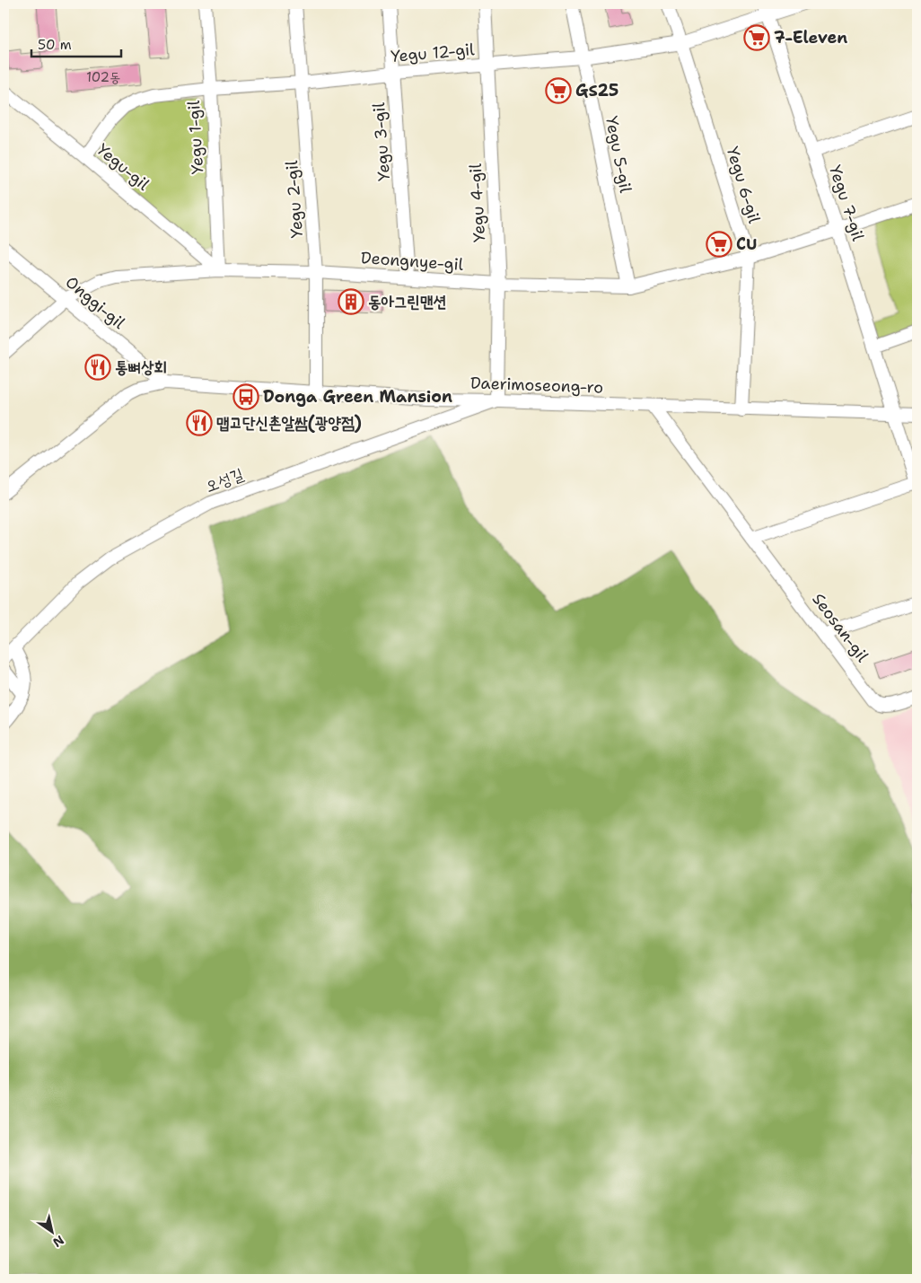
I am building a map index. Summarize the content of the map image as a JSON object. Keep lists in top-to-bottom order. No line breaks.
{"streets":{"street":["Yegu 12-gil","Yegu 1-gil","Yegu 3-gil","Yegu 5-gil","Yegu-gil","Yegu 6-gil","Yegu 2-gil","Yegu 4-gil","Yegu 7-gil","Deongnye-gil","Onggi-gil","Daerimoseong-ro","오성길","Seosan-gil"]},"crossings":[["Yegu 12-gil","Yegu 1-gil"],["Yegu 12-gil","Yegu 3-gil"],["Yegu 12-gil","Yegu 5-gil"],["Yegu 12-gil","Yegu-gil"],["Yegu 12-gil","Yegu 6-gil"],["Yegu 12-gil","Yegu 2-gil"],["Yegu 12-gil","Yegu 4-gil"],["Yegu 12-gil","Yegu 7-gil"],["Yegu 1-gil","Yegu-gil"],["Yegu 1-gil","Deongnye-gil"],["Yegu 3-gil","Deongnye-gil"],["Yegu 5-gil","Deongnye-gil"],["Yegu-gil","Deongnye-gil"],["Yegu 6-gil","Deongnye-gil"],["Yegu 6-gil","Daerimoseong-ro"],["Yegu 2-gil","Deongnye-gil"],["Yegu 2-gil","Daerimoseong-ro"],["Yegu 4-gil","Deongnye-gil"],["Yegu 4-gil","Daerimoseong-ro"],["Yegu 4-gil","오성길"],["Yegu 7-gil","Deongnye-gil"],["Yegu 7-gil","Daerimoseong-ro"],["Deongnye-gil","Onggi-gil"],["Onggi-gil","Daerimoseong-ro"],["Daerimoseong-ro","오성길"],["Daerimoseong-ro","Seosan-gil"]],"places":{"supermarket":["7-Eleven","GS25","CU"],"building":["동아그린맨션"],"restaurant":["통뼈상회","맵고단신촌알쌈(광양점)"],"bus stop":["Donga Green Mansion"]},"house_numbers":["102동"],"scale_bar":"50 m","north":"bottom right"}
